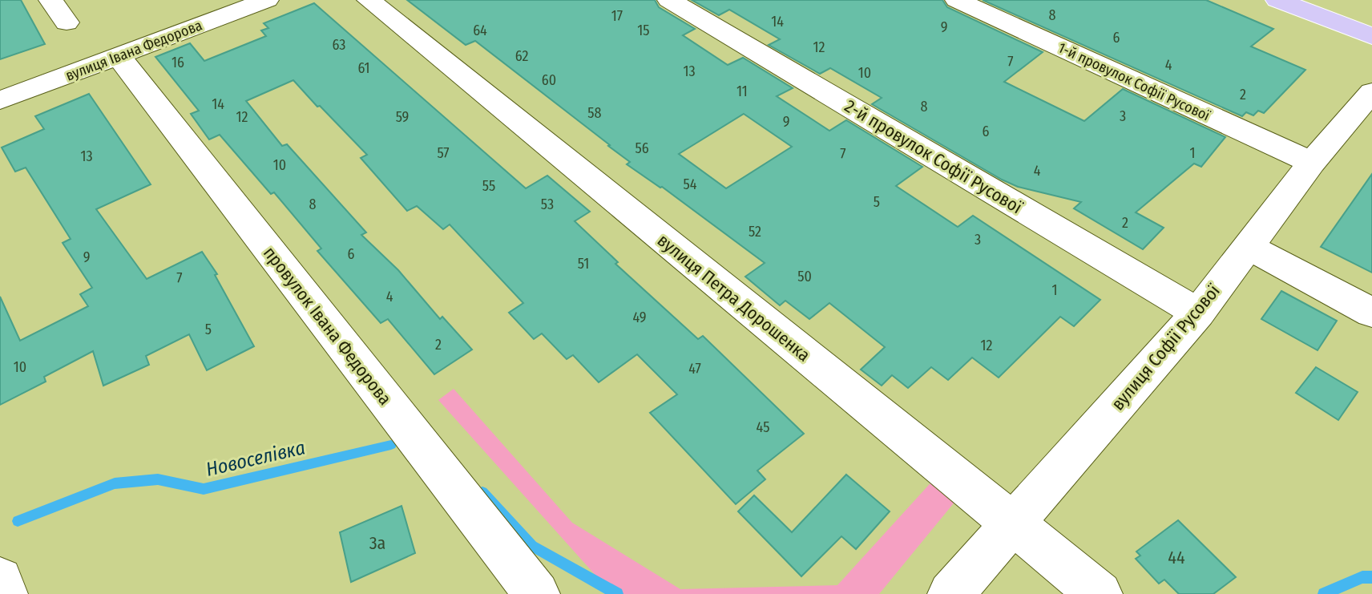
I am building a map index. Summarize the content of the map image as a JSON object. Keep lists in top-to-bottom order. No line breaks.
{"streets":{"street":["вулиця Івана Федорова","1-й провулок Софії Русової","2-й провулок Софії Русової","вулиця Петра Дорошенка","провулок Івана Федорова","вулиця Софії Русової"]},"crossings":[["вулиця Івана Федорова","провулок Івана Федорова"],["1-й провулок Софії Русової","вулиця Софії Русової"],["2-й провулок Софії Русової","вулиця Софії Русової"],["вулиця Петра Дорошенка","вулиця Софії Русової"]],"water":["Новоселівка"],"house_numbers":["8","17","14","9","64","15","6","63","12","62","7","16","4","61","13","10","60","11","2","14","8","58","3","12","59","9","6","56","57","1","7","13","10","4","54","55","5","8","53","2","52","3","6","9","51","50","7","1","4","49","5","2","12","10","47","45","3а","44"]}
